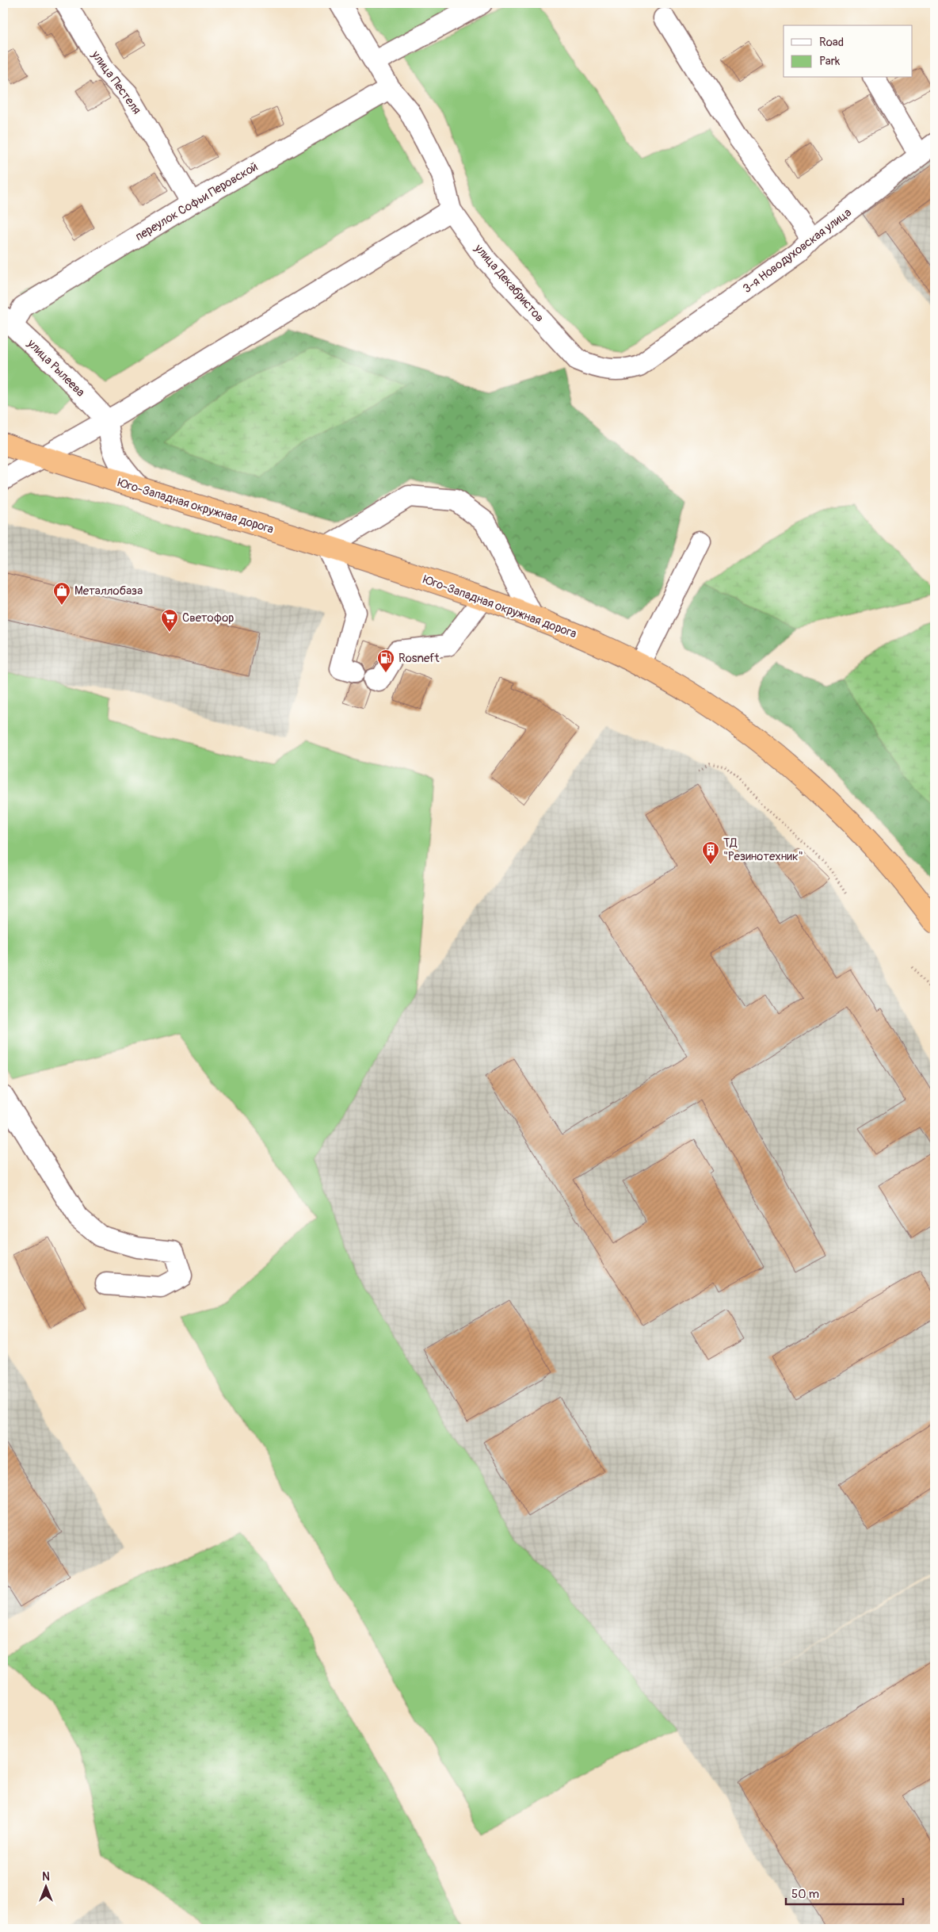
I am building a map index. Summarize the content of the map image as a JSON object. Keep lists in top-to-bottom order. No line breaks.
{"streets":{"highway":["Юго-Западная окружная дорога"],"street":["улица Пестеля","переулок Софьи Перовской","3-я Новодуховская улица","улица Декабристов","улица Рылеева"]},"crossings":[["улица Пестеля","переулок Софьи Перовской"],["переулок Софьи Перовской","улица Декабристов"],["переулок Софьи Перовской","улица Рылеева"],["3-я Новодуховская улица","улица Декабристов"]],"places":{"shop":["Металлобаза"],"supermarket":["Светофор"],"fuel station":["Rosneft"],"building":["ТД \"Резинотехник\""]},"legend":["Road","Park"],"scale_bar":"50 m","north":"top"}
